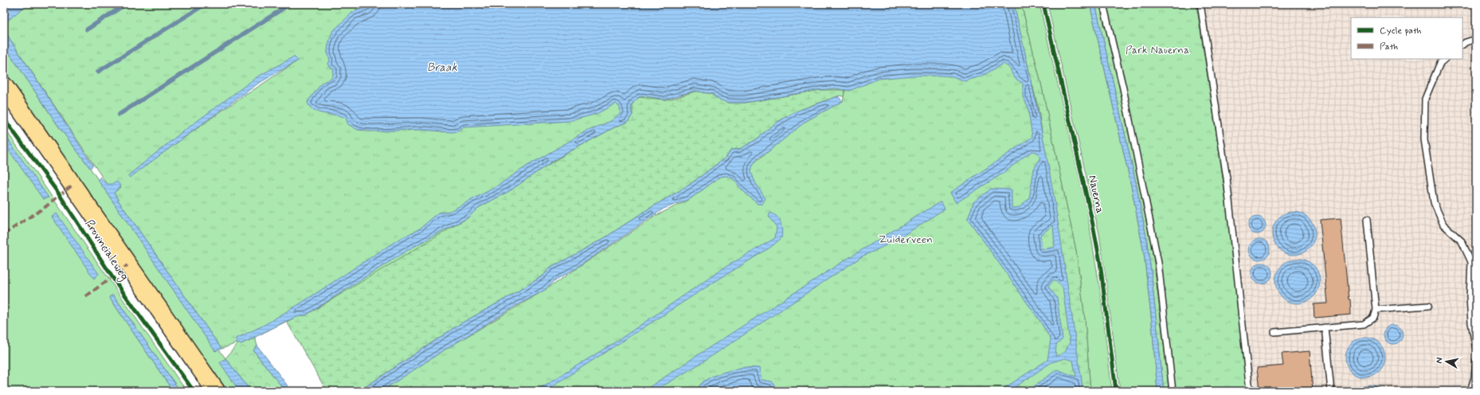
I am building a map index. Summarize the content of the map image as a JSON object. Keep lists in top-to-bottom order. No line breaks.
{"streets":{"cycle path":["Nauerna","Provincialeweg"]},"water":["Braak"],"parks":["Park Nauerna","Zuiderveen"],"legend":["Cycle path","Path"],"north":"left"}
